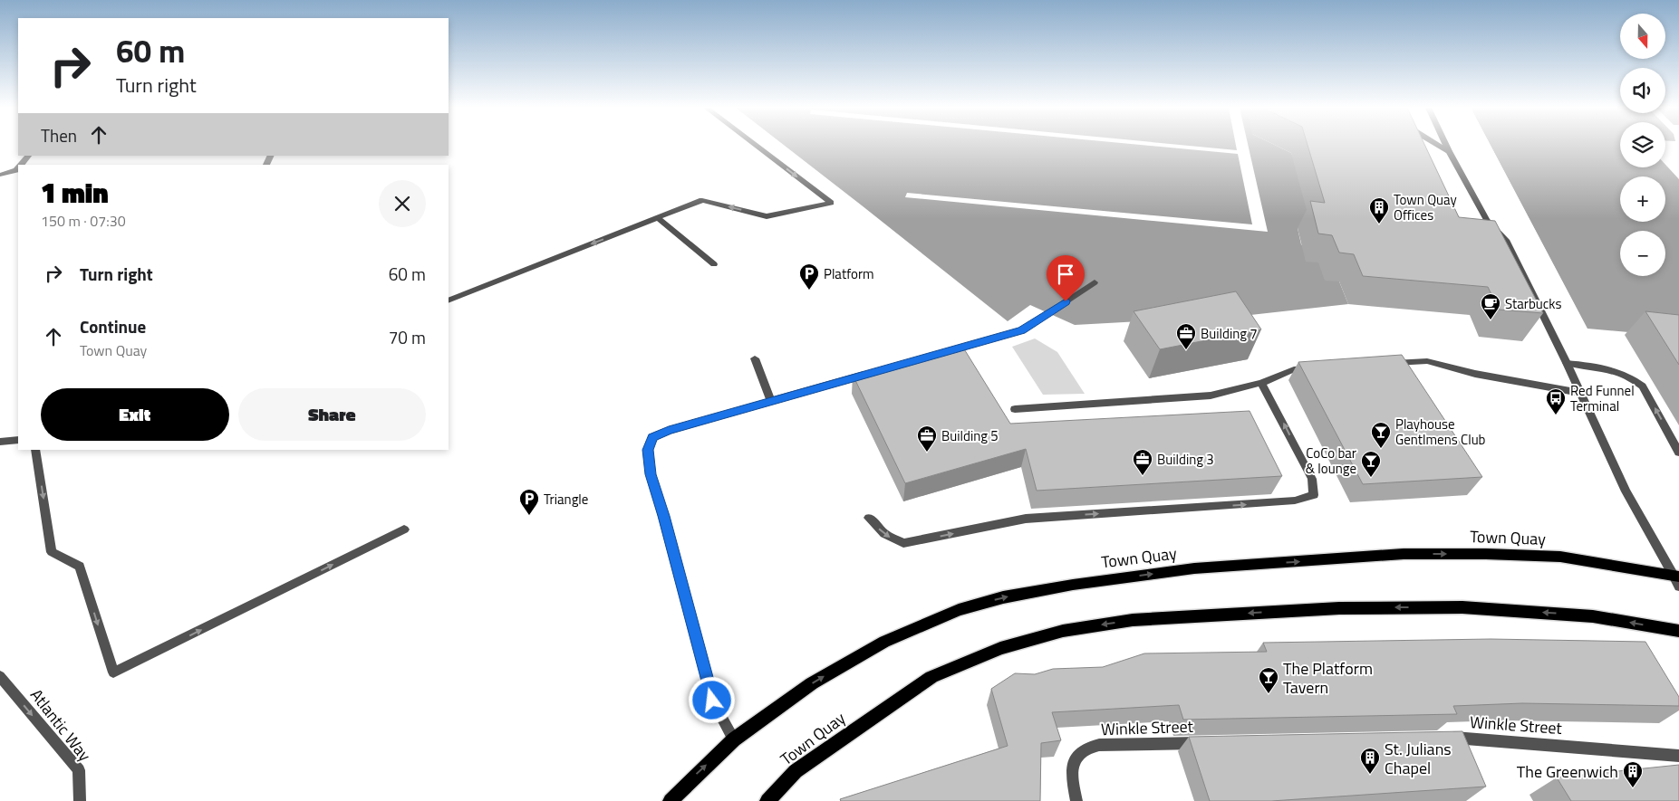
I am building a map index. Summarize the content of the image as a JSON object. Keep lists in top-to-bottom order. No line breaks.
{"streets":{"main road":["Town Quay"],"street":["Atlantic Way","Winkle Street"]},"one_way":["Atlantic Way"],"places":{"building":["Town Quay Offices","St. Julians Chapel","The Greenwich"],"parking":["Platform","Triangle"],"cafe":["Starbucks"],"office":["Building 7","Building 5","Building 3"],"bus stop":["Red Funnel Terminal"],"bar":["Playhouse Gentlmens Club","CoCo bar & lounge","The Platform Tavern"]},"north":"bottom","page":{"map_buttons":["+","−"],"turn":["60 m","Turn right"],"then":"Then","heading":["1 min","150 m · 07:30"],"list":[{"name":"Turn right","value":"60 m"},{"name":"Continue","note":"Town Quay","value":"70 m"}],"buttons":["Exit","Share"]}}
